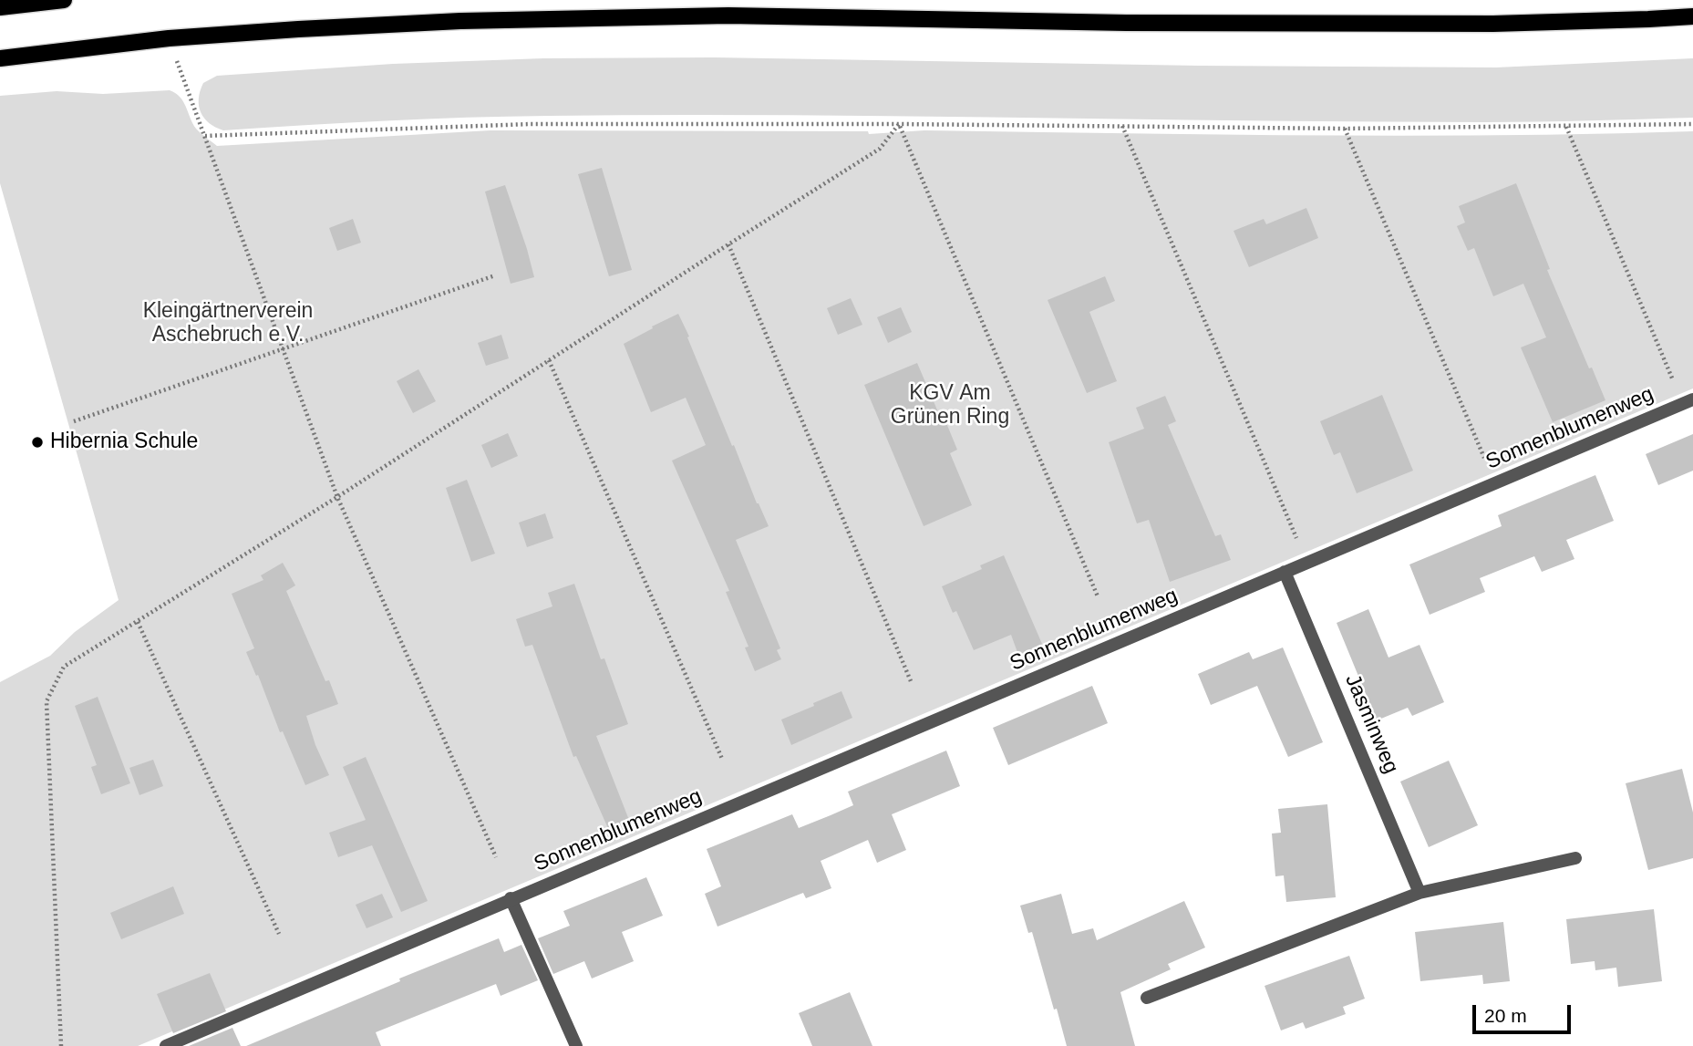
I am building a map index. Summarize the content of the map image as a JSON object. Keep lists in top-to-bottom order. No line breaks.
{"streets":{"street":["Sonnenblumenweg","Jasminweg"]},"crossings":[["Sonnenblumenweg","Jasminweg"]],"parks":["Kleingärtnerverein Aschebruch e.V.","KGV Am Grünen Ring"],"places":["Hibernia Schule"],"scale_bar":"20 m"}
